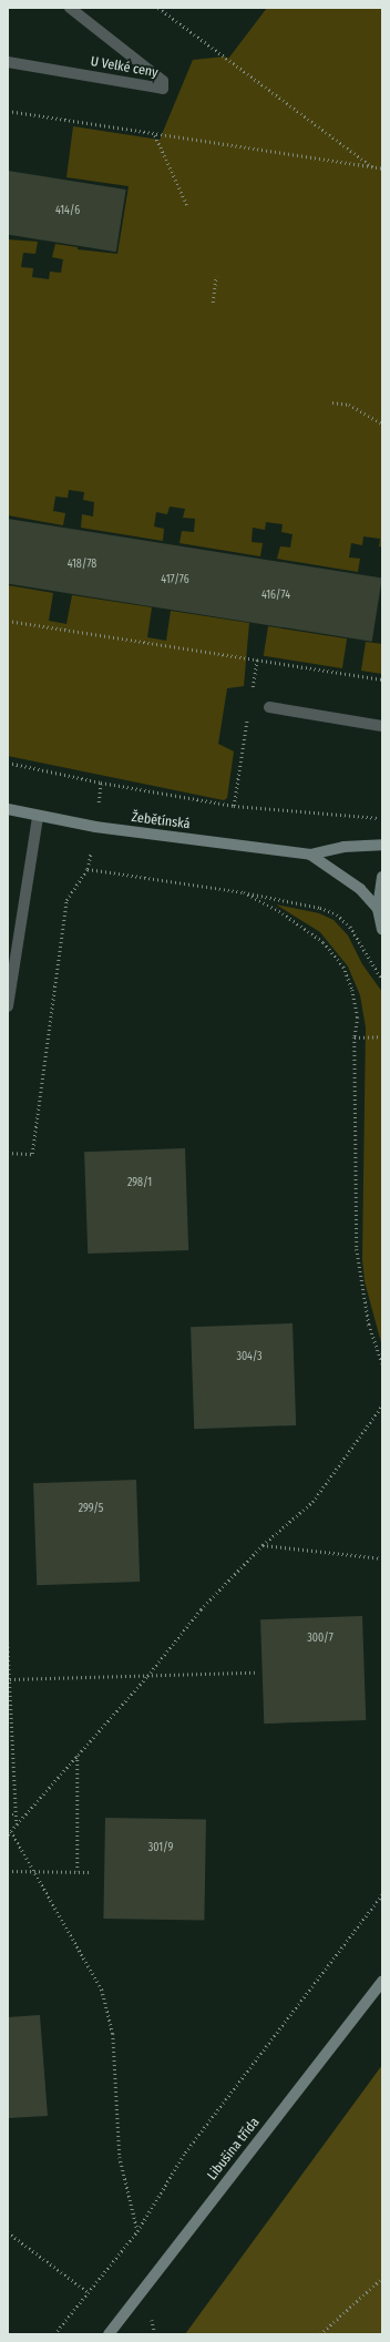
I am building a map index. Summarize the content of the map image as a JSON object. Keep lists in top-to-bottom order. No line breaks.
{"streets":{"street":["U Velké ceny","Žebětínská","Libušina třída"]},"house_numbers":["414/6","418/78","417/76","416/74","298/1","304/3","299/5","300/7","301/9"]}
